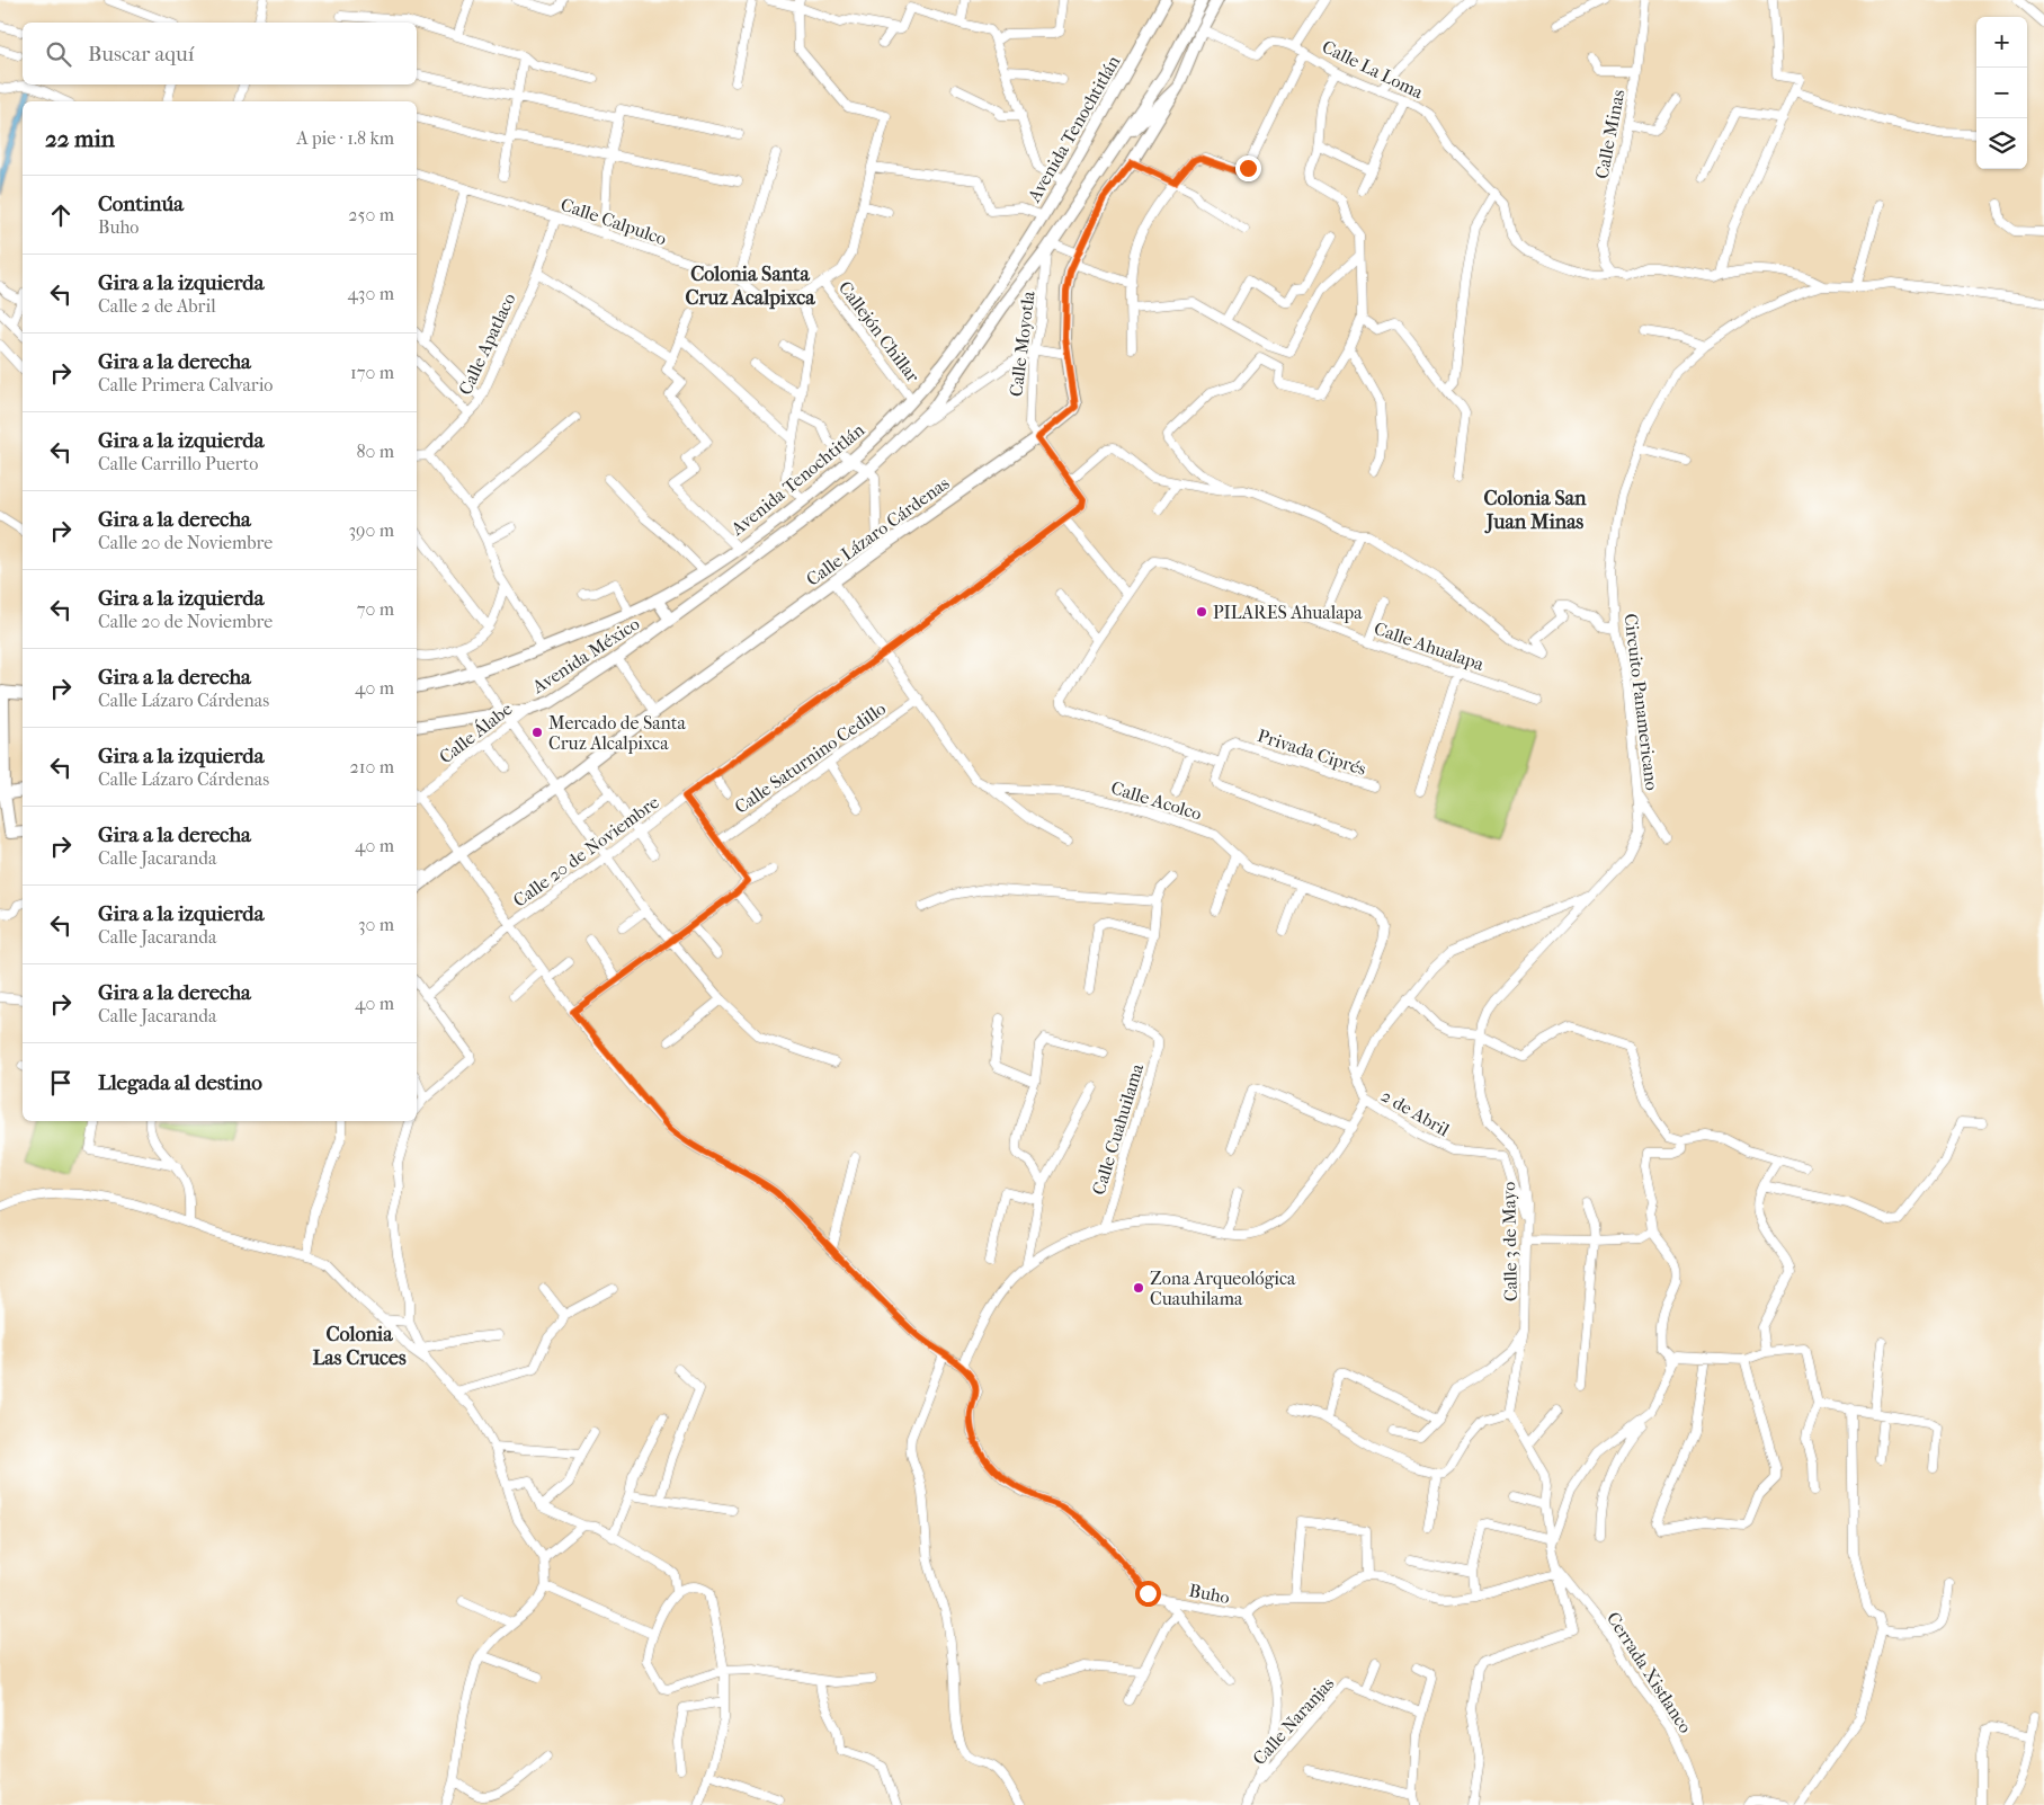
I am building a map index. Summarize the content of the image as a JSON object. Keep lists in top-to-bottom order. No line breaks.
{"streets":{"main road":["Avenida Tenochtitlán","Calle Lázaro Cárdenas","Avenida México"],"street":["Calle La Loma","Calle Minas","Calle Calpulco","Callejón Chillar","Calle Apatlaco","Calle Moyotla","Calle Ahualapa","Circuito Panamericano","Calle Álabe","Privada Ciprés","Calle Saturnino Cedillo","Calle Acolco","Calle 20 de Noviembre","2 de Abril","Calle Cuahuilama","Calle 3 de Mayo","Buho","Cerrada Xistlanco","Calle Naranjas"]},"crossings":[["Calle La Loma","Calle Minas"],["Calle La Loma","Circuito Panamericano"],["Avenida Tenochtitlán","Callejón Chillar"],["Calle Calpulco","Calle Apatlaco"],["Calle Moyotla","Calle Lázaro Cárdenas"],["Calle Moyotla","Avenida México"],["Calle Moyotla","Calle 20 de Noviembre"],["Calle Lázaro Cárdenas","Calle 20 de Noviembre"],["Avenida México","Calle Álabe"],["Circuito Panamericano","Calle Acolco"],["Circuito Panamericano","Calle 3 de Mayo"],["2 de Abril","Calle 3 de Mayo"],["Buho","Calle Naranjas"]],"districts":["Colonia Santa Cruz Acalpixca","Colonia San Juan Minas","Colonia Las Cruces"],"places":["PILARES Ahualapa","Mercado de Santa Cruz Alcalpixca","Zona Arqueológica Cuauhilama"],"page":{"map_buttons":["+","−"],"search":"Buscar aquí","heading":["22 min","A pie · 1.8 km"],"list":[["Continúa","Buho","250 m"],["Gira a la izquierda","Calle 2 de Abril","430 m"],["Gira a la derecha","Calle Primera Calvario","170 m"],["Gira a la izquierda","Calle Carrillo Puerto","80 m"],["Gira a la derecha","Calle 20 de Noviembre","390 m"],["Gira a la izquierda","Calle 20 de Noviembre","70 m"],["Gira a la derecha","Calle Lázaro Cárdenas","40 m"],["Gira a la izquierda","Calle Lázaro Cárdenas","210 m"],["Gira a la derecha","Calle Jacaranda","40 m"],["Gira a la izquierda","Calle Jacaranda","30 m"],["Gira a la derecha","Calle Jacaranda","40 m"],"Llegada al destino"]}}
